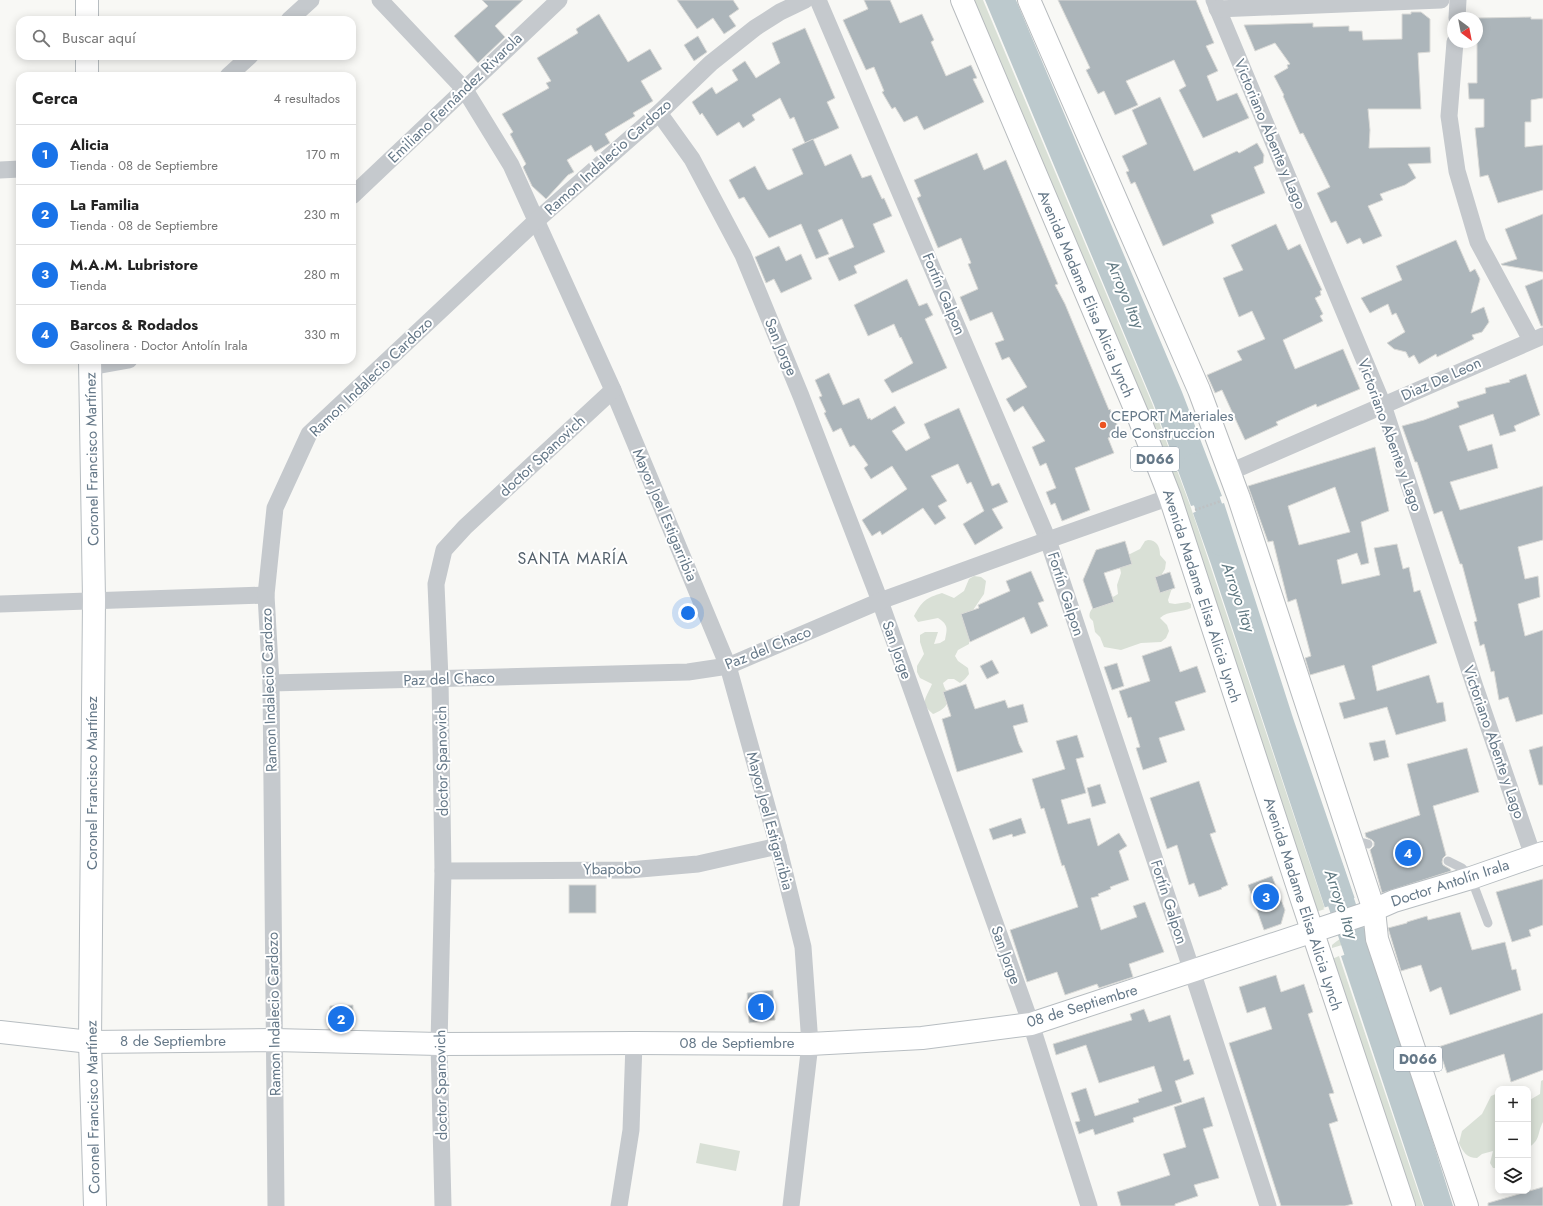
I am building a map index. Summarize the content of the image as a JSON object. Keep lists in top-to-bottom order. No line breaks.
{"streets":{"main road":["Avenida Madame Elisa Alicia Lynch","Coronel Francisco Martínez","D066","Doctor Antolín Irala","08 de Septiembre","8 de Septiembre"],"street":["Emiliano Fernández Rivarola","Victoriano Abente y Lago","Ramon Indalecio Cardozo","Fortín Galpon","San Jorge","Diaz De Leon","doctor Spanovich","Mayor Joel Estigarribia","Paz del Chaco","Ybapobo"]},"crossings":[["Emiliano Fernández Rivarola","Mayor Joel Estigarribia"],["Victoriano Abente y Lago","Diaz De Leon"],["Victoriano Abente y Lago","Doctor Antolín Irala"],["Ramon Indalecio Cardozo","San Jorge"],["Ramon Indalecio Cardozo","Mayor Joel Estigarribia"],["Ramon Indalecio Cardozo","Paz del Chaco"],["Ramon Indalecio Cardozo","08 de Septiembre"],["Ramon Indalecio Cardozo","8 de Septiembre"],["Fortín Galpon","Paz del Chaco"],["Fortín Galpon","08 de Septiembre"],["Avenida Madame Elisa Alicia Lynch","Paz del Chaco"],["Avenida Madame Elisa Alicia Lynch","Doctor Antolín Irala"],["San Jorge","Paz del Chaco"],["San Jorge","08 de Septiembre"],["Diaz De Leon","D066"],["doctor Spanovich","Mayor Joel Estigarribia"],["doctor Spanovich","Paz del Chaco"],["doctor Spanovich","Ybapobo"],["doctor Spanovich","08 de Septiembre"],["Coronel Francisco Martínez","8 de Septiembre"],["D066","Doctor Antolín Irala"],["Mayor Joel Estigarribia","Paz del Chaco"],["Mayor Joel Estigarribia","Ybapobo"],["Mayor Joel Estigarribia","08 de Septiembre"],["08 de Septiembre","8 de Septiembre"]],"districts":["SANTA MARÍA"],"water":["Arroyo Itay"],"places":["CEPORT Materiales de Construccion"],"north":"bottom right","page":{"search":"Buscar aquí","heading":["Cerca","4 resultados"],"list":[{"mark":"1","name":"Alicia","note":"Tienda · 08 de Septiembre","value":"170 m"},{"mark":"2","name":"La Familia","note":"Tienda · 08 de Septiembre","value":"230 m"},{"mark":"3","name":"M.A.M. Lubristore","note":"Tienda","value":"280 m"},{"mark":"4","name":"Barcos & Rodados","note":"Gasolinera · Doctor Antolín Irala","value":"330 m"}],"pins":["4","3","1","2"],"map_buttons":["+","−"]}}
